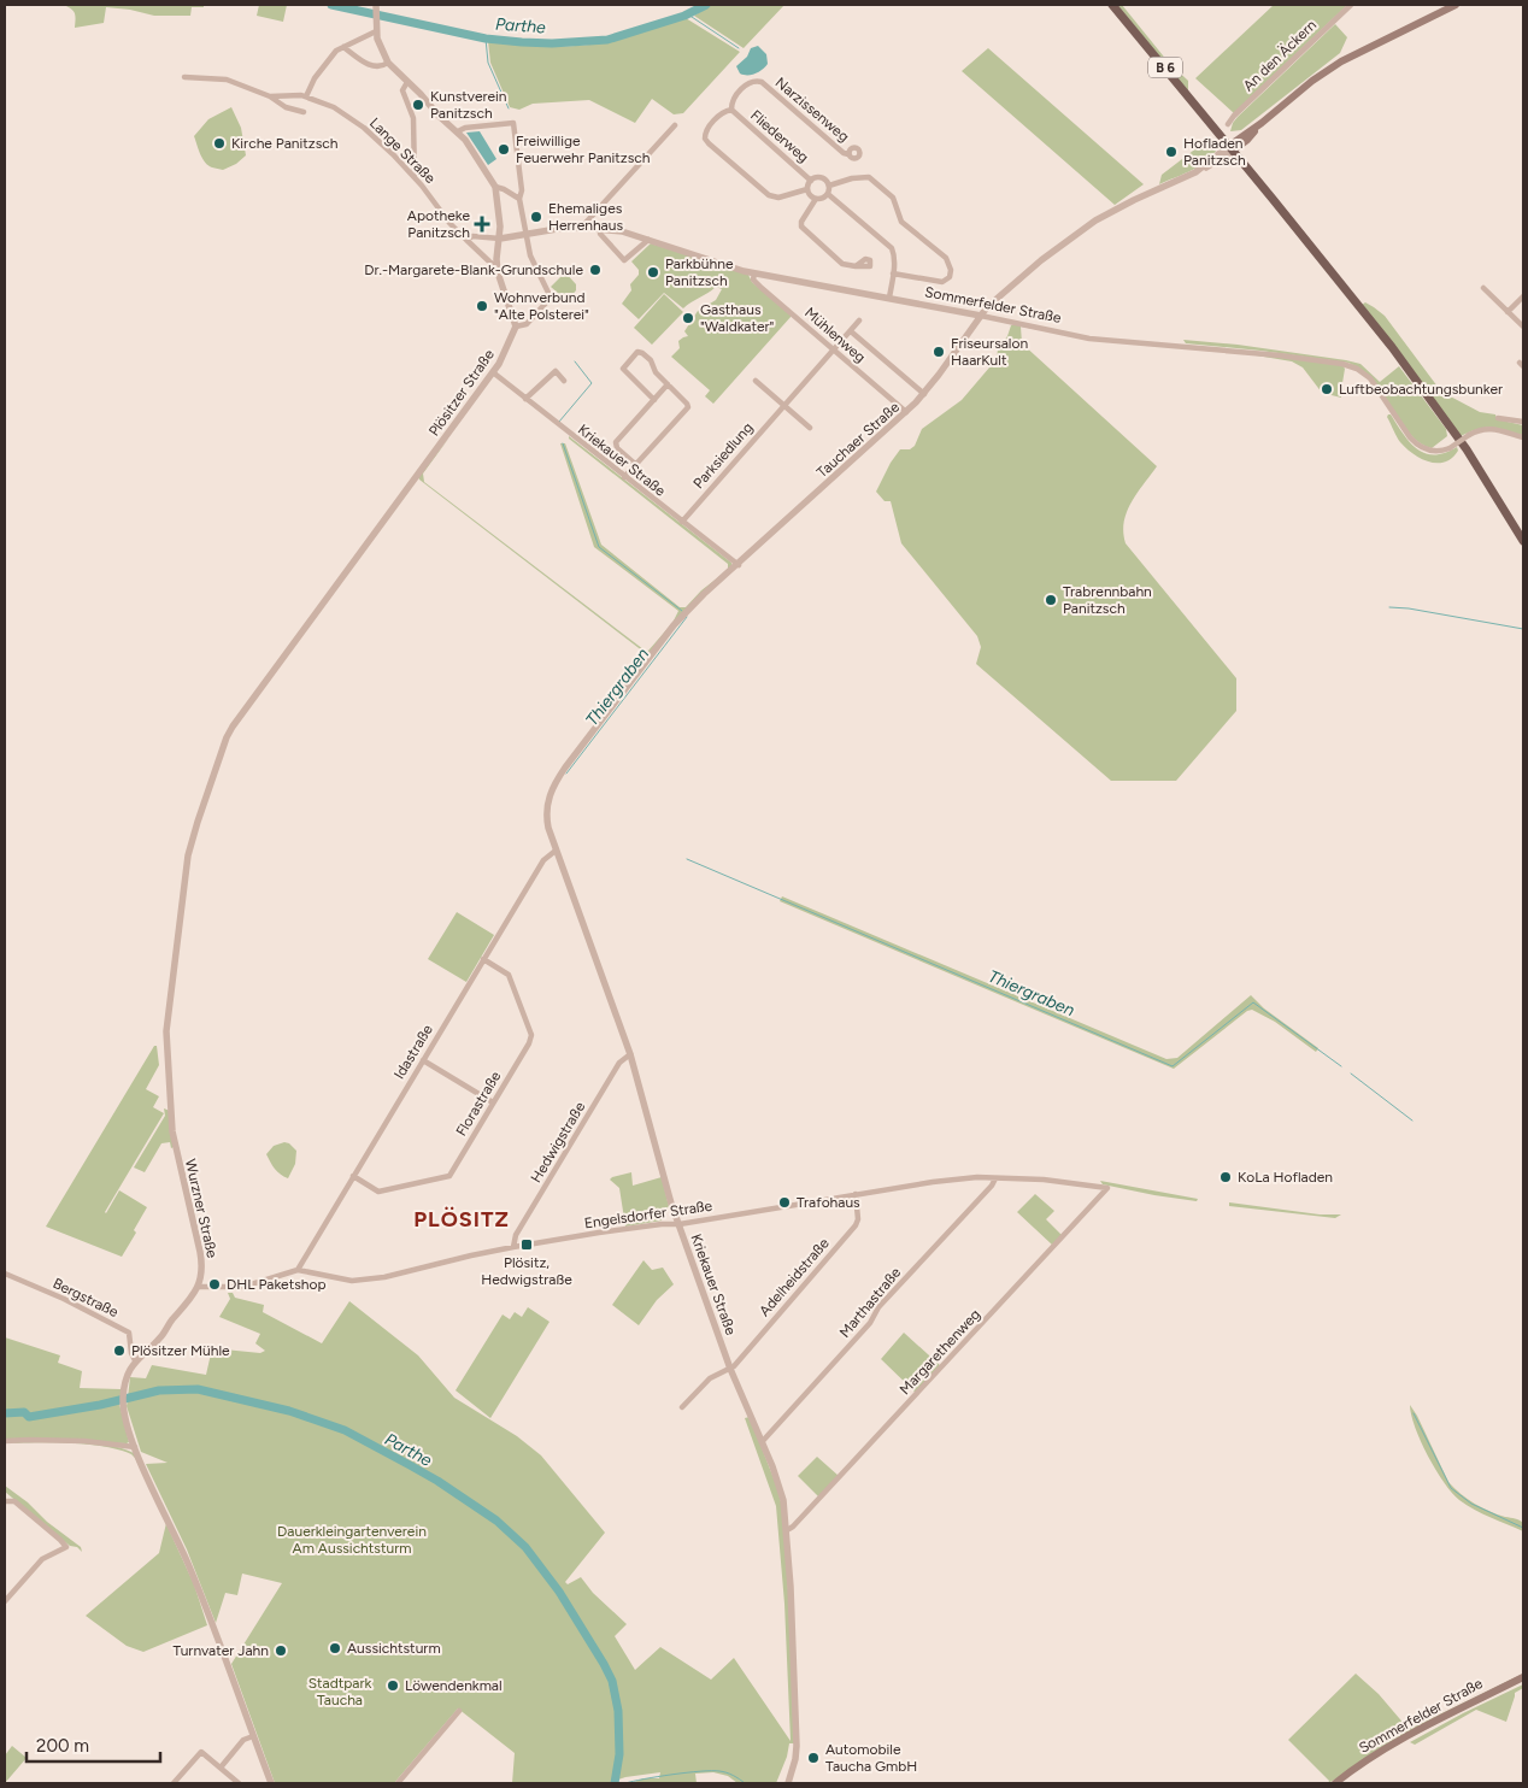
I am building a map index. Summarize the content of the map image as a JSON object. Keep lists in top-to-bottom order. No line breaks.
{"streets":{"main road":["B 6","Sommerfelder Straße"],"street":["An den Äckern","Narzissenweg","Fliederweg","Lange Straße","Mühlenweg","Plösitzer Straße","Tauchaer Straße","Parksiedlung","Kriekauer Straße","Idastraße","Florastraße","Hedwigstraße","Wurzner Straße","Engelsdorfer Straße","Adelheidstraße","Bergstraße","Marthastraße","Margarethenweg"]},"crossings":[["B 6","Tauchaer Straße"],["Narzissenweg","Fliederweg"],["Sommerfelder Straße","Mühlenweg"],["Sommerfelder Straße","Tauchaer Straße"],["Mühlenweg","Tauchaer Straße"],["Mühlenweg","Parksiedlung"],["Plösitzer Straße","Kriekauer Straße"],["Plösitzer Straße","Wurzner Straße"],["Tauchaer Straße","Kriekauer Straße"],["Parksiedlung","Kriekauer Straße"],["Kriekauer Straße","Idastraße"],["Kriekauer Straße","Hedwigstraße"],["Kriekauer Straße","Engelsdorfer Straße"],["Kriekauer Straße","Adelheidstraße"],["Kriekauer Straße","Marthastraße"],["Kriekauer Straße","Margarethenweg"],["Idastraße","Florastraße"],["Idastraße","Engelsdorfer Straße"],["Hedwigstraße","Engelsdorfer Straße"],["Wurzner Straße","Engelsdorfer Straße"],["Engelsdorfer Straße","Adelheidstraße"],["Engelsdorfer Straße","Marthastraße"],["Engelsdorfer Straße","Margarethenweg"]],"districts":["PLÖSITZ"],"water":["Parthe","Thiergraben"],"parks":["Dauerkleingartenverein Am Aussichtsturm","Stadtpark Taucha"],"places":{"other":["Kunstverein Panitzsch","Kirche Panitzsch","Freiwillige Feuerwehr Panitzsch","Hofladen Panitzsch","Ehemaliges Herrenhaus","Dr.-Margarete-Blank-Grundschule","Parkbühne Panitzsch","Wohnverbund \"Alte Polsterei\"","Gasthaus \"Waldkater\"","Friseursalon HaarKult","Luftbeobachtungsbunker","Trabrennbahn Panitzsch","KoLa Hofladen","Trafohaus","DHL Paketshop","Plösitzer Mühle","Aussichtsturm","Turnvater Jahn","Löwendenkmal","Automobile Taucha GmbH"],"health":["Apotheke Panitzsch"],"transit":["Plösitz, Hedwigstraße"]},"scale_bar":"200 m"}
